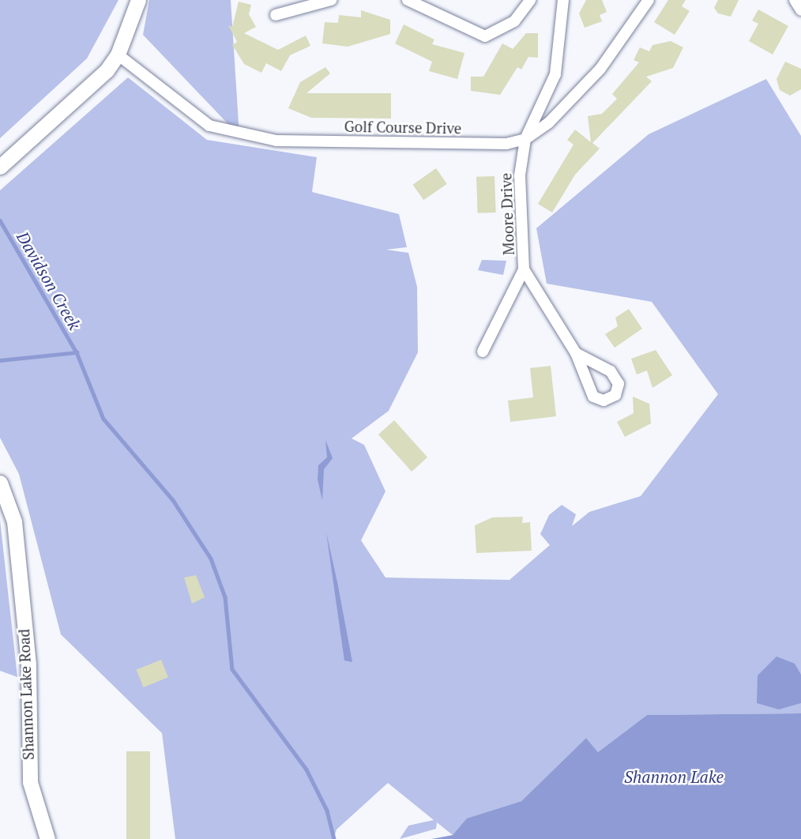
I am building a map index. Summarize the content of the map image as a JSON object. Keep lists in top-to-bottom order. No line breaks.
{"streets":{"main road":["Shannon Lake Road"],"street":["Golf Course Drive","Moore Drive"]},"crossings":[["Golf Course Drive","Moore Drive"]],"water":["Davidson Creek","Shannon Lake"]}
